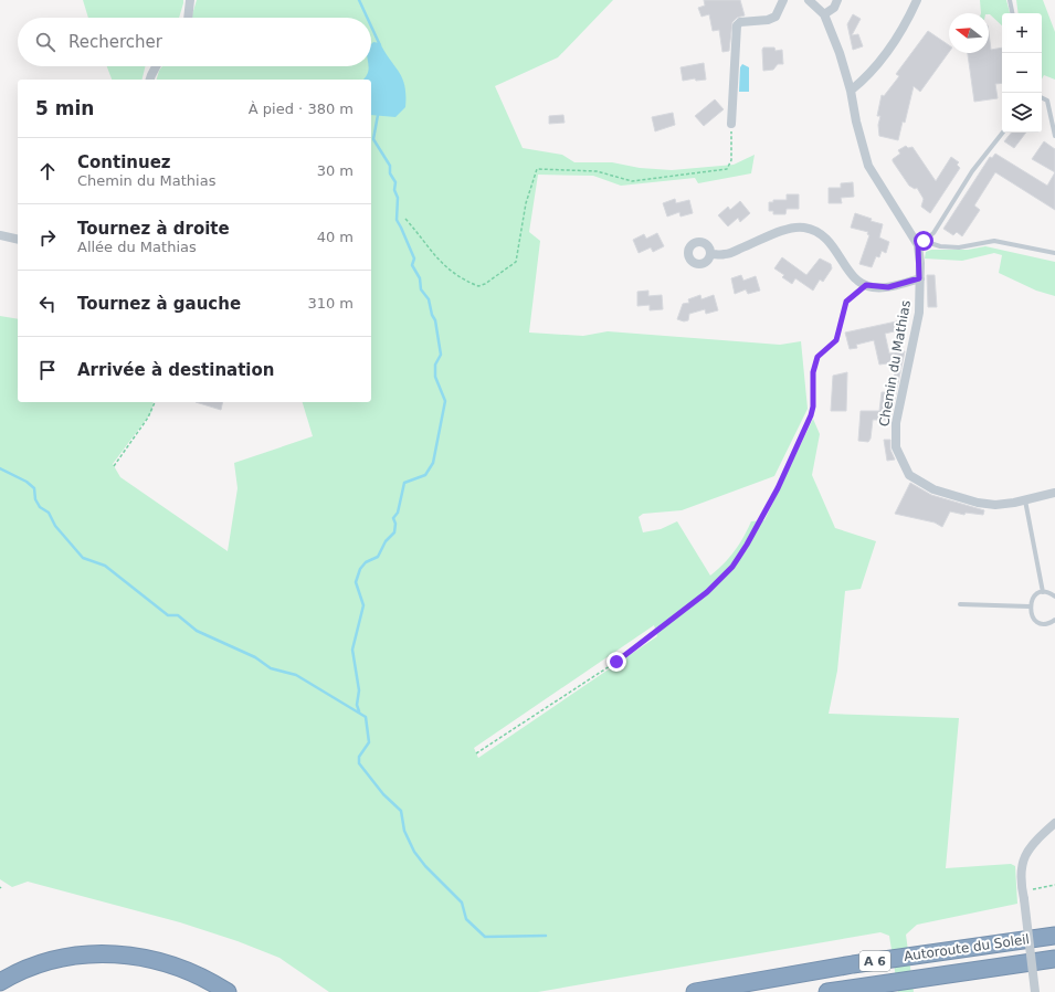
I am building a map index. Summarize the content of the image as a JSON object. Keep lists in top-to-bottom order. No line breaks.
{"streets":{"highway":["Autoroute du Soleil","A 6"],"street":["Chemin du Mathias"]},"north":"left","page":{"map_buttons":["+","−"],"search":"Rechercher","heading":["5 min","À pied · 380 m"],"list":[["Continuez","Chemin du Mathias","30 m"],["Tournez à droite","Allée du Mathias","40 m"],["Tournez à gauche","310 m"],"Arrivée à destination"]}}
